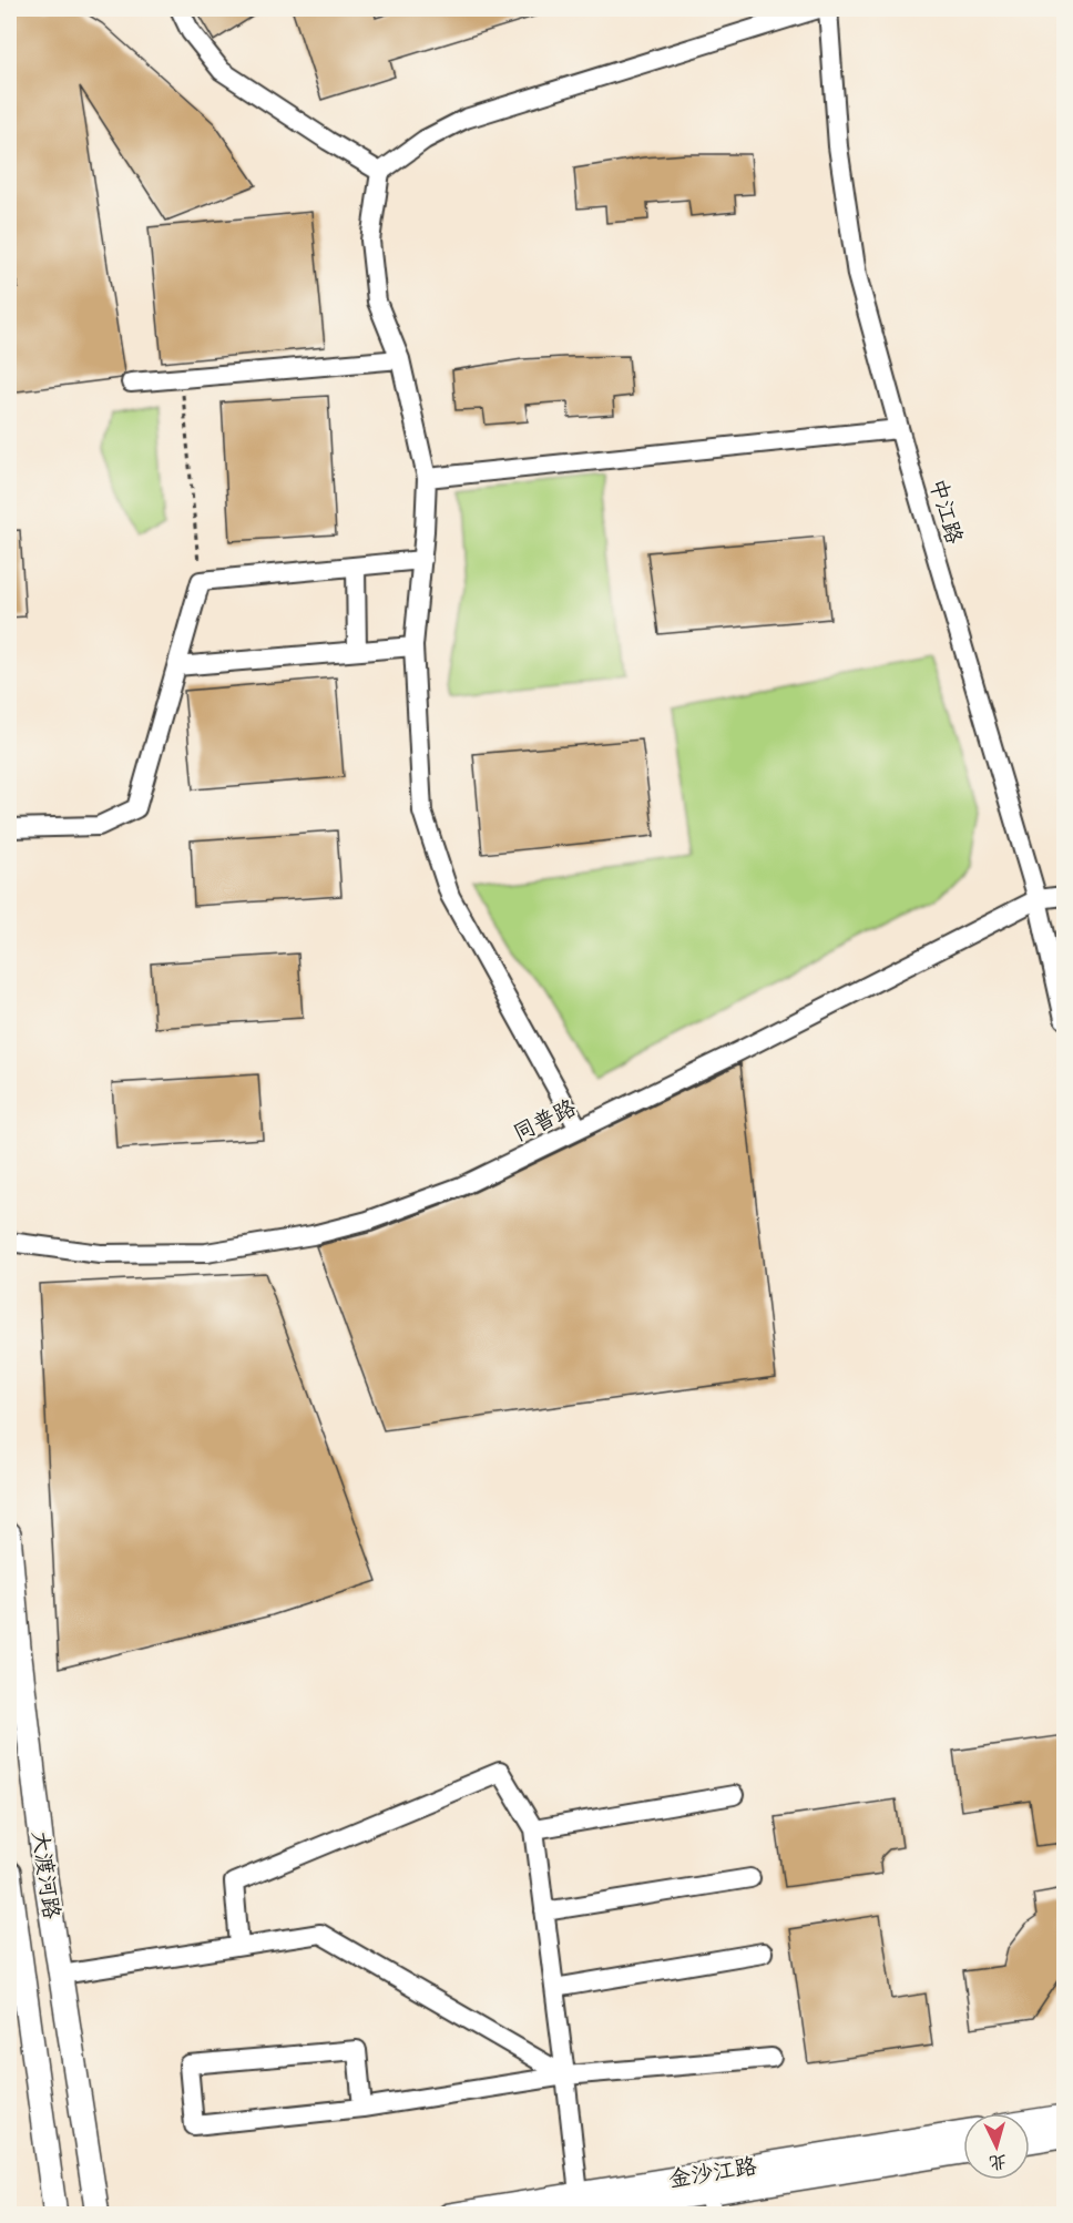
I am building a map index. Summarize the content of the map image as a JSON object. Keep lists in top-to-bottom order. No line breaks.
{"streets":{"main road":["大渡河路","金沙江路"],"street":["中江路","同普路"]},"crossings":[["中江路","同普路"]],"north":"bottom"}
